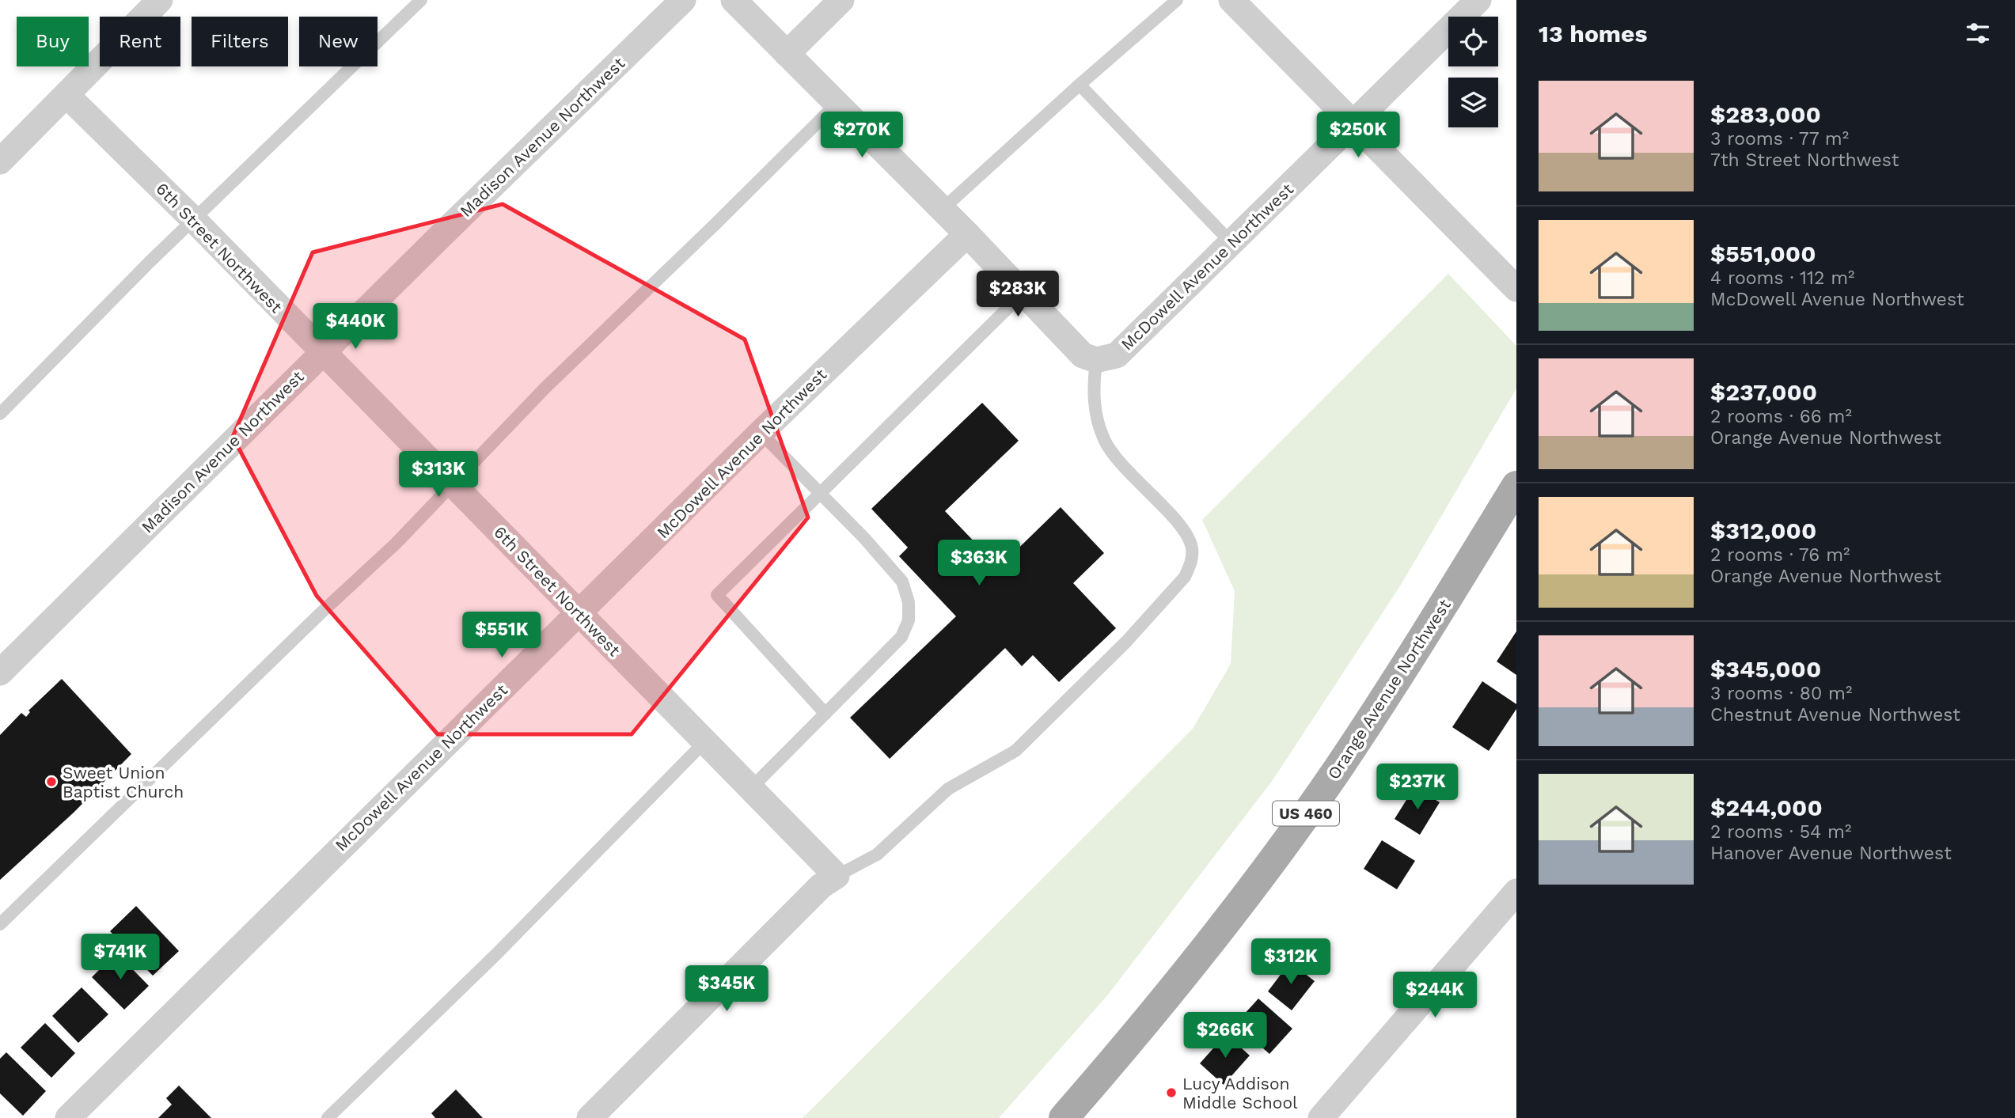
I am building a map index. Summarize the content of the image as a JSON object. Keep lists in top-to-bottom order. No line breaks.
{"streets":{"main road":["Orange Avenue Northwest","US 460"],"street":["Madison Avenue Northwest","6th Street Northwest","McDowell Avenue Northwest"]},"crossings":[["Madison Avenue Northwest","6th Street Northwest"],["6th Street Northwest","McDowell Avenue Northwest"]],"places":["Sweet Union Baptist Church","Lucy Addison Middle School"],"page":{"heading":"13 homes","chip":["Buy","Rent","Filters","New"],"list":[{"name":"$283,000","note":"3 rooms · 77 m² · 7th Street Northwest"},{"name":"$551,000","note":"4 rooms · 112 m² · McDowell Avenue Northwest"},{"name":"$237,000","note":"2 rooms · 66 m² · Orange Avenue Northwest"},{"name":"$312,000","note":"2 rooms · 76 m² · Orange Avenue Northwest"},{"name":"$345,000","note":"3 rooms · 80 m² · Chestnut Avenue Northwest"},{"name":"$244,000","note":"2 rooms · 54 m² · Hanover Avenue Northwest"}],"price":["$270K","$250K","$283K","$440K","$313K","$363K","$551K","$237K","$741K","$312K","$345K","$244K","$266K"]}}
